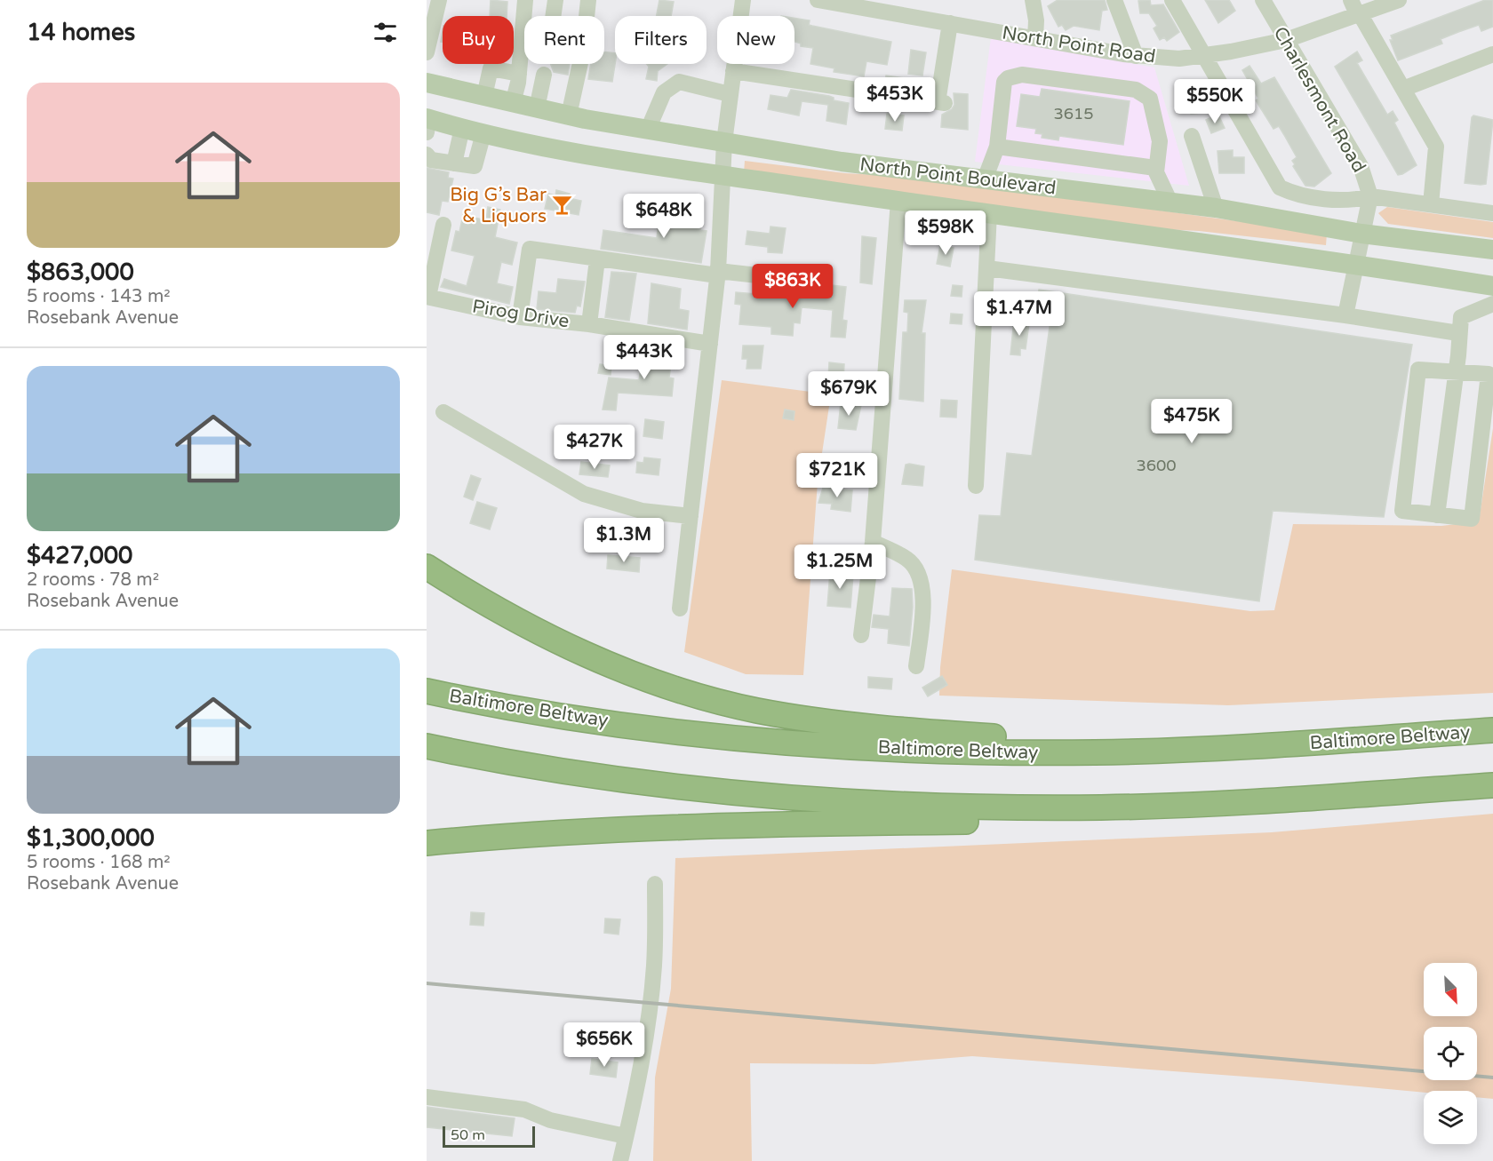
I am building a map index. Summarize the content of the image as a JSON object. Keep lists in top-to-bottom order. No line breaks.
{"streets":{"highway":["Baltimore Beltway"],"main road":["North Point Boulevard"],"street":["North Point Road","Charlesmont Road","Pirog Drive"]},"crossings":[["North Point Road","Charlesmont Road"],["Charlesmont Road","North Point Boulevard"]],"places":{"bar":["Big G’s Bar & Liquors"]},"house_numbers":["3615","3600"],"scale_bar":"50 m","north":"bottom right","page":{"heading":"14 homes","chip":["Buy","Rent","Filters","New"],"list":[{"name":"$863,000","note":"5 rooms · 143 m² · Rosebank Avenue"},{"name":"$427,000","note":"2 rooms · 78 m² · Rosebank Avenue"},{"name":"$1,300,000","note":"5 rooms · 168 m² · Rosebank Avenue"}],"price":["$453K","$550K","$648K","$598K","$863K","$1.47M","$443K","$679K","$475K","$427K","$721K","$1.3M","$1.25M","$656K"],"scale":"50 m"}}
